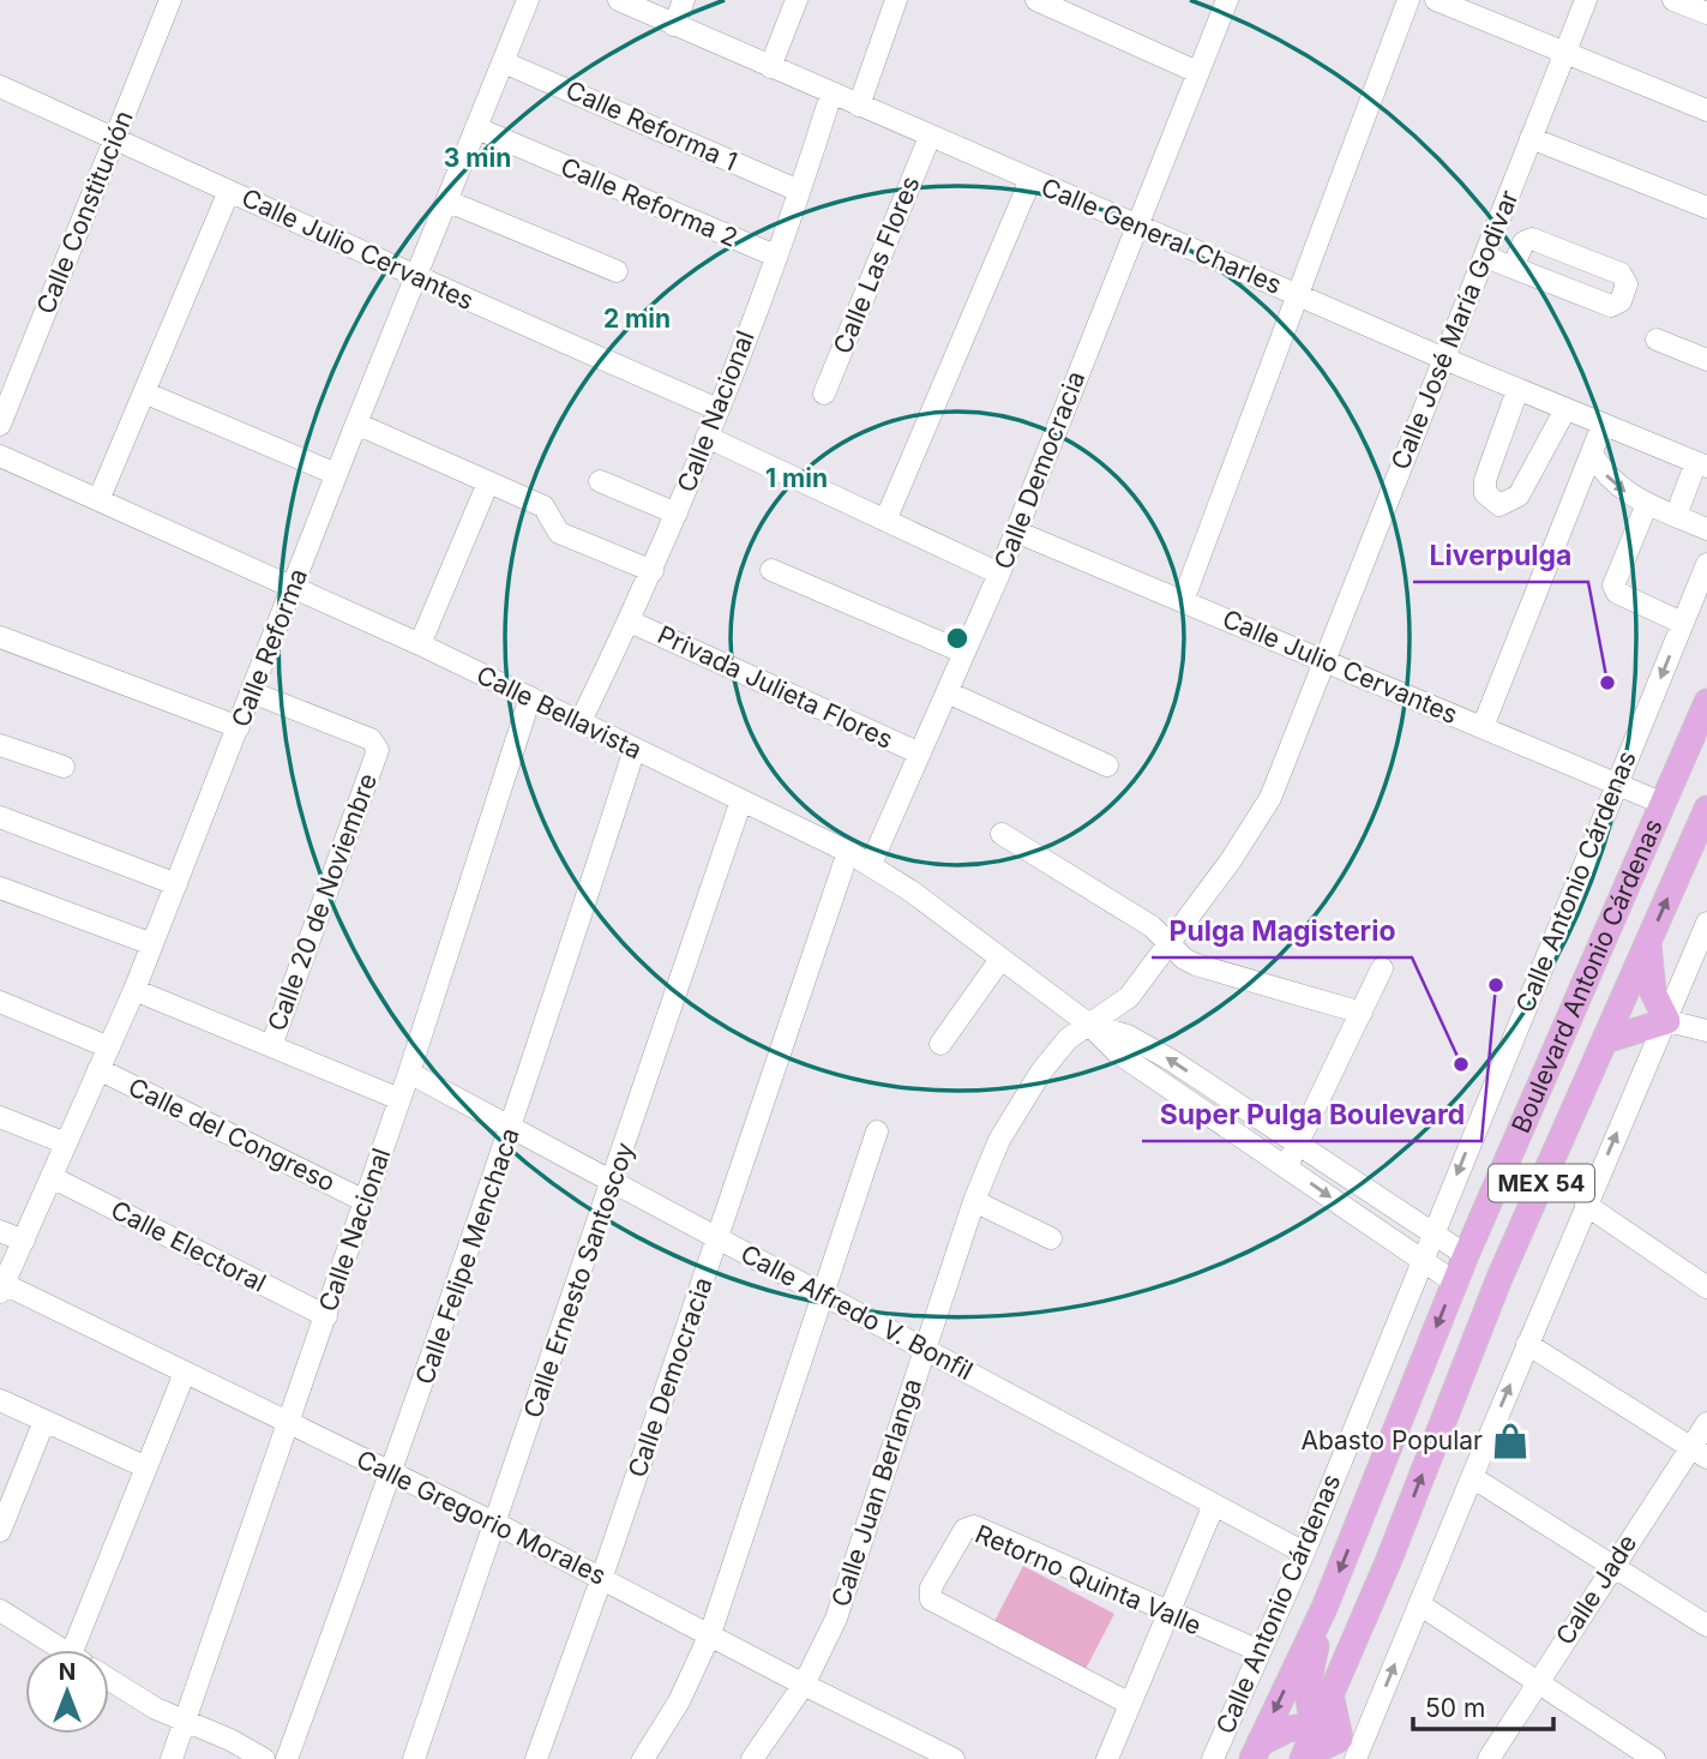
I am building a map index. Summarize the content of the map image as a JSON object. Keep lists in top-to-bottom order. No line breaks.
{"streets":{"main road":["Boulevard Antonio Cárdenas","MEX 54"],"street":["Calle Reforma 1","Calle Reforma 2","Calle Constitución","Calle General Charles","Calle Julio Cervantes","Calle Las Flores","Calle José María Godivar","Calle Nacional","Calle Democracia","Calle Reforma","Privada Julieta Flores","Calle Bellavista","Calle Antonio Cárdenas","Calle 20 de Noviembre","Calle del Congreso","Calle Electoral","Calle Felipe Menchaca","Calle Ernesto Santoscoy","Calle Alfredo V. Bonfil","Calle Juan Berlanga","Calle Gregorio Morales","Retorno Quinta Valle","Calle Jade"]},"crossings":[["Calle Reforma 1","Calle Nacional"],["Calle Reforma 1","Calle Reforma"],["Calle Reforma 2","Calle Nacional"],["Calle Reforma 2","Calle Reforma"],["Calle Constitución","Calle Julio Cervantes"],["Calle General Charles","Calle Las Flores"],["Calle General Charles","Calle José María Godivar"],["Calle General Charles","Calle Nacional"],["Calle General Charles","Calle Democracia"],["Calle Julio Cervantes","Calle José María Godivar"],["Calle Julio Cervantes","Calle Nacional"],["Calle Julio Cervantes","Calle Democracia"],["Calle Julio Cervantes","Calle Reforma"],["Calle Julio Cervantes","Calle Antonio Cárdenas"],["Calle Julio Cervantes","Boulevard Antonio Cárdenas"],["Calle José María Godivar","Calle Juan Berlanga"],["Calle Nacional","Privada Julieta Flores"],["Calle Nacional","Calle Bellavista"],["Calle Nacional","Calle del Congreso"],["Calle Nacional","Calle Electoral"],["Calle Nacional","Calle Alfredo V. Bonfil"],["Calle Nacional","Calle Gregorio Morales"],["Calle Democracia","Privada Julieta Flores"],["Calle Democracia","Calle Bellavista"],["Calle Democracia","Calle Alfredo V. Bonfil"],["Calle Democracia","Calle Gregorio Morales"],["Calle Reforma","Calle Bellavista"],["Calle Reforma","Calle 20 de Noviembre"],["Calle Reforma","Calle del Congreso"],["Calle Reforma","Calle Electoral"],["Calle Reforma","Calle Gregorio Morales"],["Calle Bellavista","Calle Antonio Cárdenas"],["Calle Bellavista","Boulevard Antonio Cárdenas"],["Calle Bellavista","Calle Felipe Menchaca"],["Calle Bellavista","Calle Ernesto Santoscoy"],["Calle Bellavista","Calle Juan Berlanga"],["Calle Antonio Cárdenas","Calle Alfredo V. Bonfil"],["Calle Antonio Cárdenas","Retorno Quinta Valle"],["Calle Felipe Menchaca","Calle Alfredo V. Bonfil"],["Calle Felipe Menchaca","Calle Gregorio Morales"],["Calle Ernesto Santoscoy","Calle Alfredo V. Bonfil"],["Calle Ernesto Santoscoy","Calle Gregorio Morales"],["Calle Alfredo V. Bonfil","Calle Juan Berlanga"],["Calle Juan Berlanga","Calle Gregorio Morales"]],"places":{"other":["Liverpulga","Super Pulga Boulevard","Pulga Magisterio"],"shop":["Abasto Popular"]},"scale_bar":"50 m","north":"top","rings":["3 min","2 min","1 min"]}
